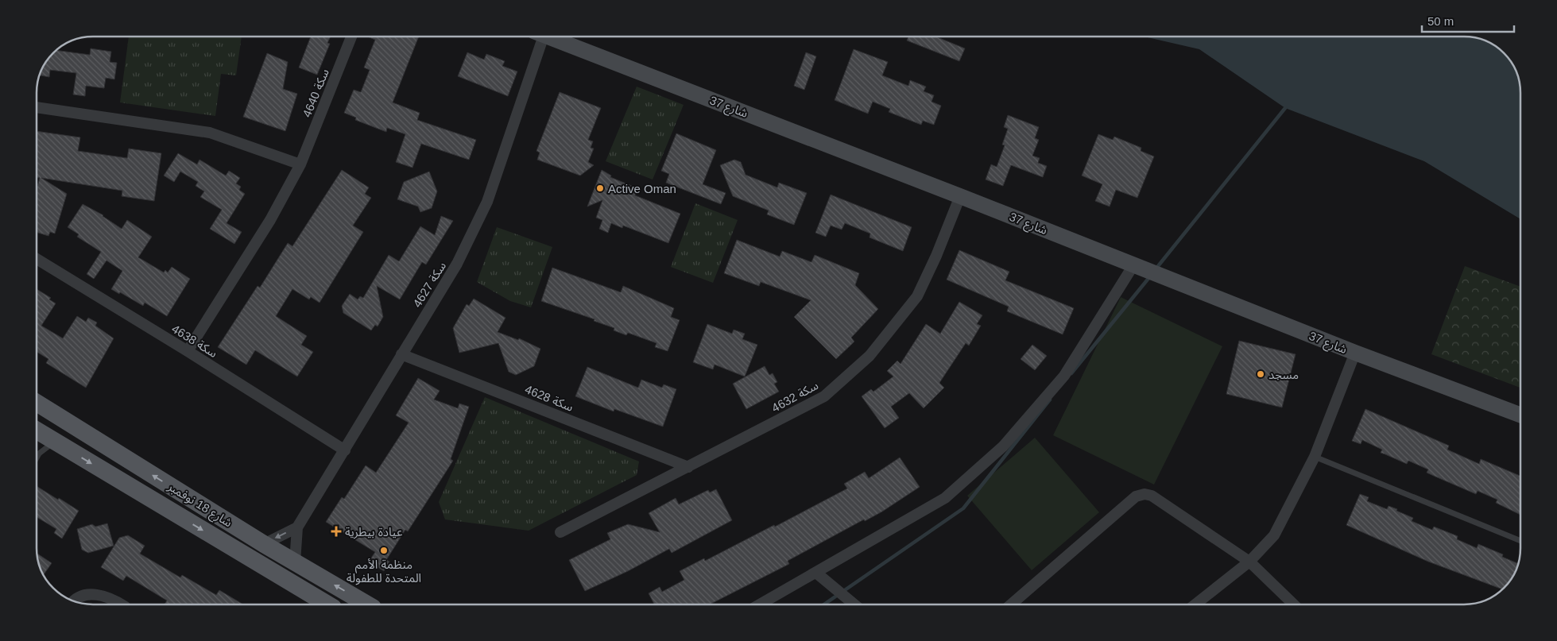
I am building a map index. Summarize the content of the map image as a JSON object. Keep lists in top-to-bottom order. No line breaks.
{"streets":{"main road":["شارع 18 نوفمبر"],"street":["سكة 4640","شارع 37","سكة 4627","سكة 4638","سكة 4632","سكة 4628"]},"crossings":[["سكة 4640","سكة 4638"],["شارع 37","سكة 4632"],["سكة 4627","سكة 4638"],["سكة 4627","سكة 4628"],["سكة 4627","شارع 18 نوفمبر"],["سكة 4632","سكة 4628"]],"places":{"other":["Active Oman","مسجد","منظمة الأمم المتحدة للطفولة"],"health":["عيادة بيطرية"]},"scale_bar":"50 m"}
